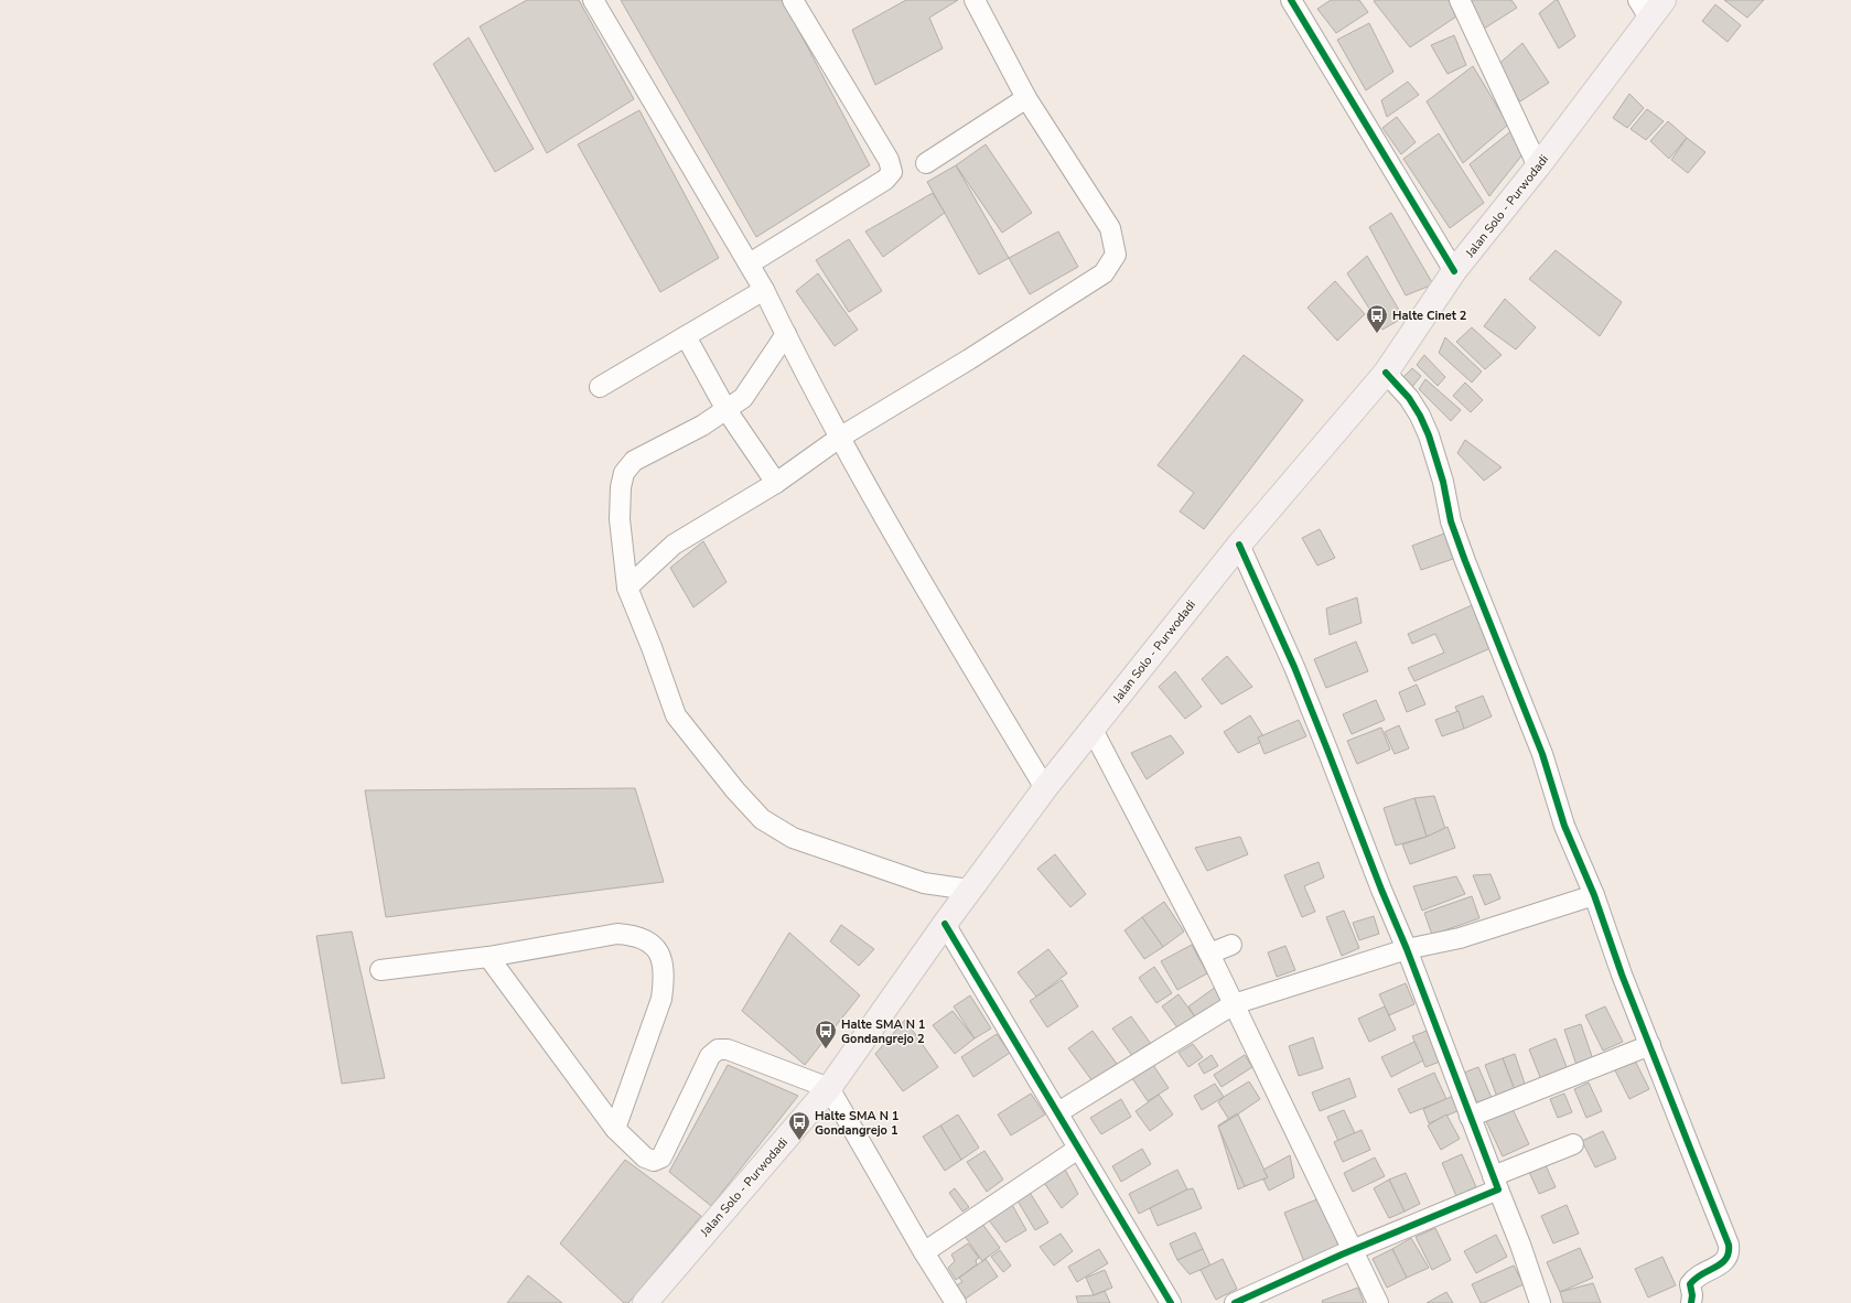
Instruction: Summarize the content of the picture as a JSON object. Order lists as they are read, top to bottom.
{
  "streets": {
    "main road": ["Jalan Solo - Purwodadi"]
  },
  "places": {
    "bus stop": ["Halte Cinet 2", "Halte SMA N 1 Gondangrejo 2", "Halte SMA N 1 Gondangrejo 1"]
  }
}
